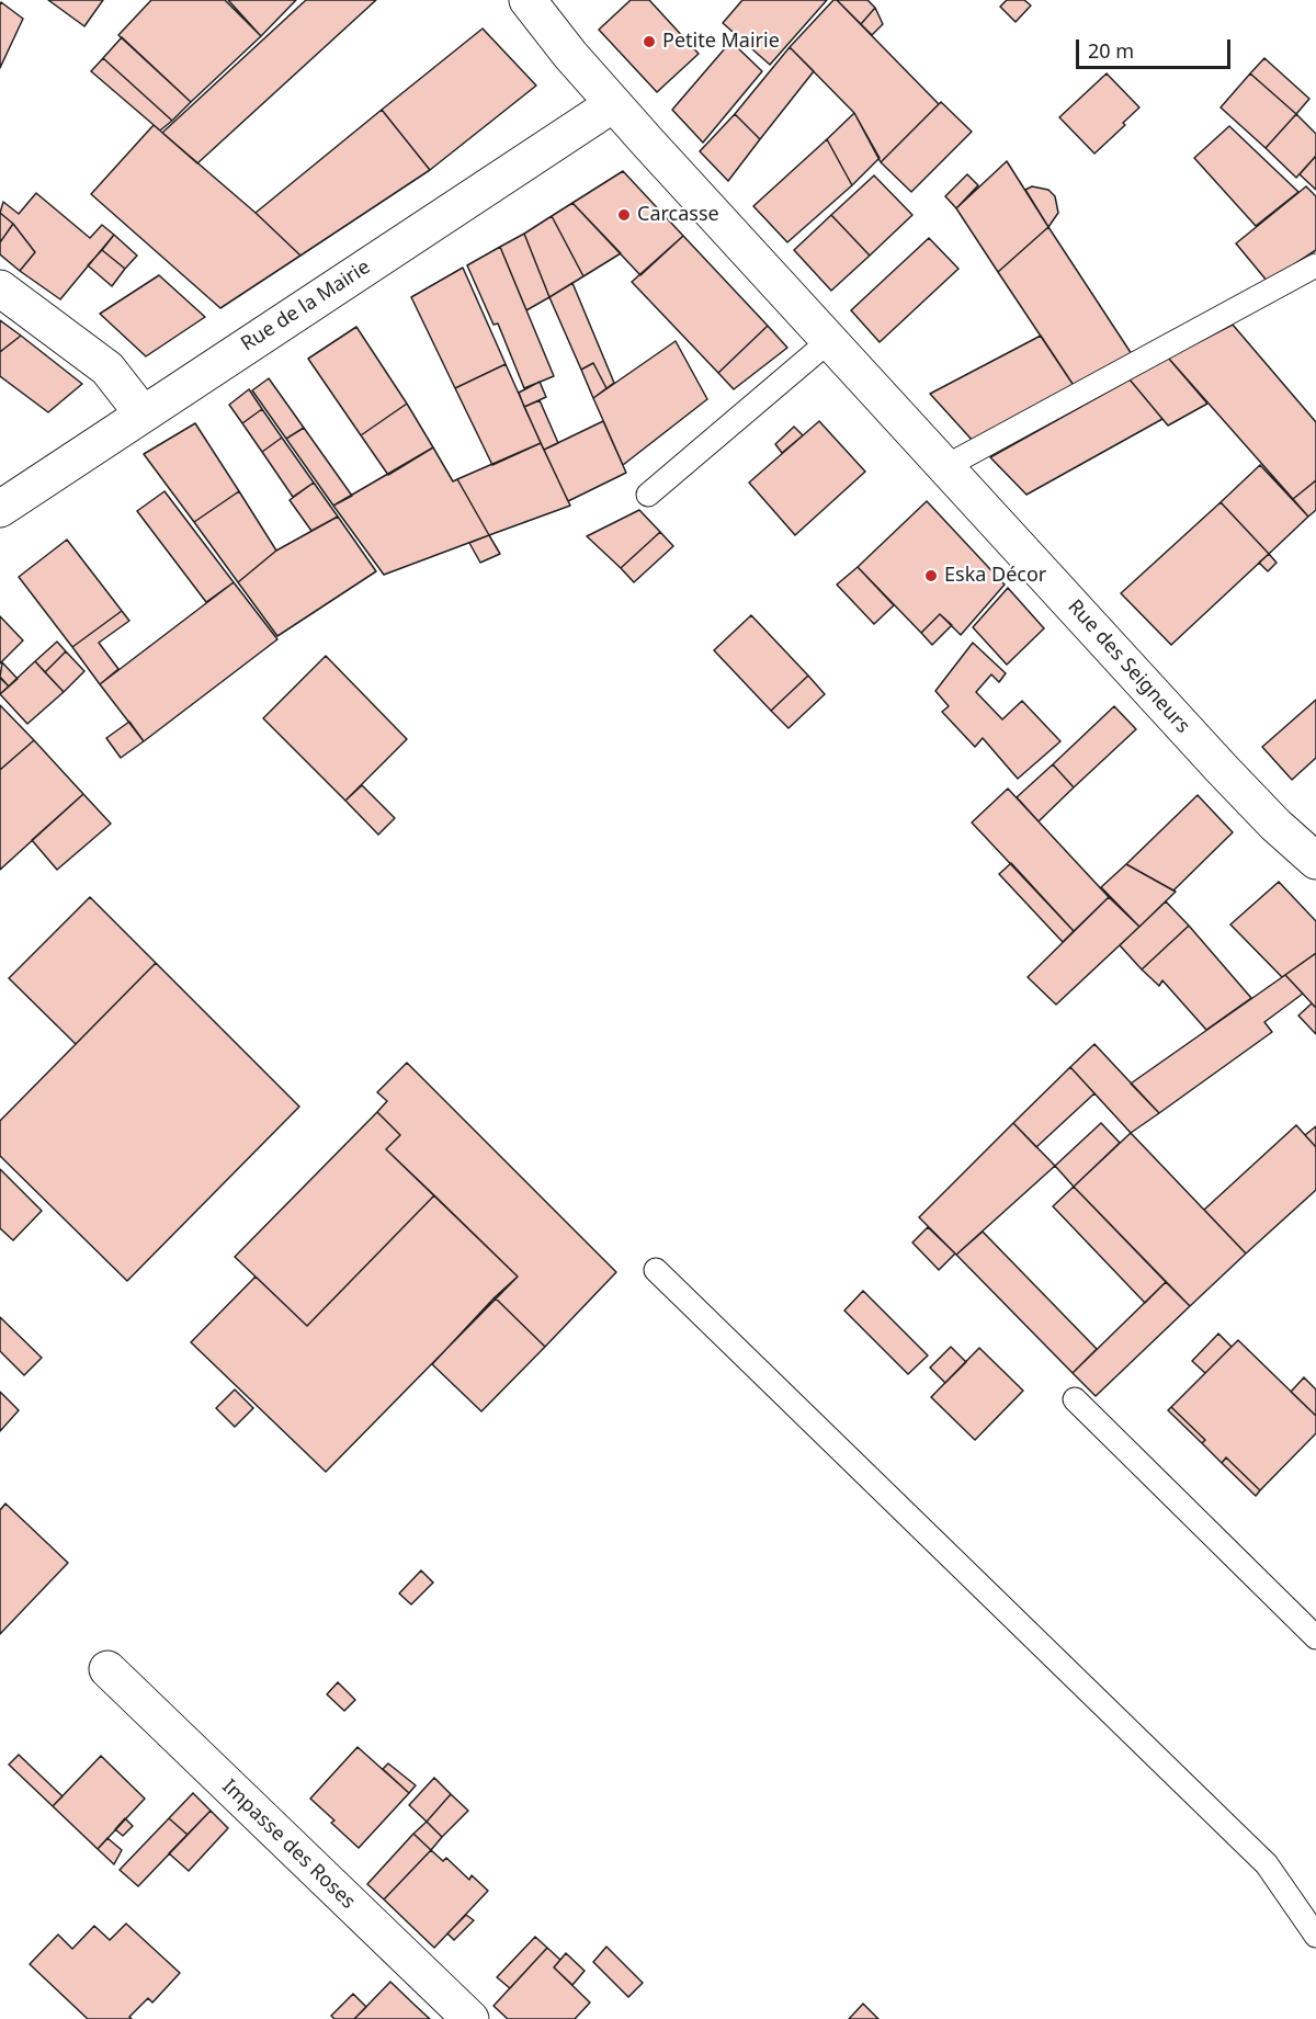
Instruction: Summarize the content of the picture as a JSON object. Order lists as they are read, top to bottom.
{
  "streets": {
    "street": ["Rue de la Mairie", "Rue des Seigneurs", "Impasse des Roses"]
  },
  "crossings": [
    ["Rue de la Mairie", "Rue des Seigneurs"]
  ],
  "places": ["Petite Mairie", "Carcasse", "Eska Décor"],
  "scale_bar": "20 m"
}
